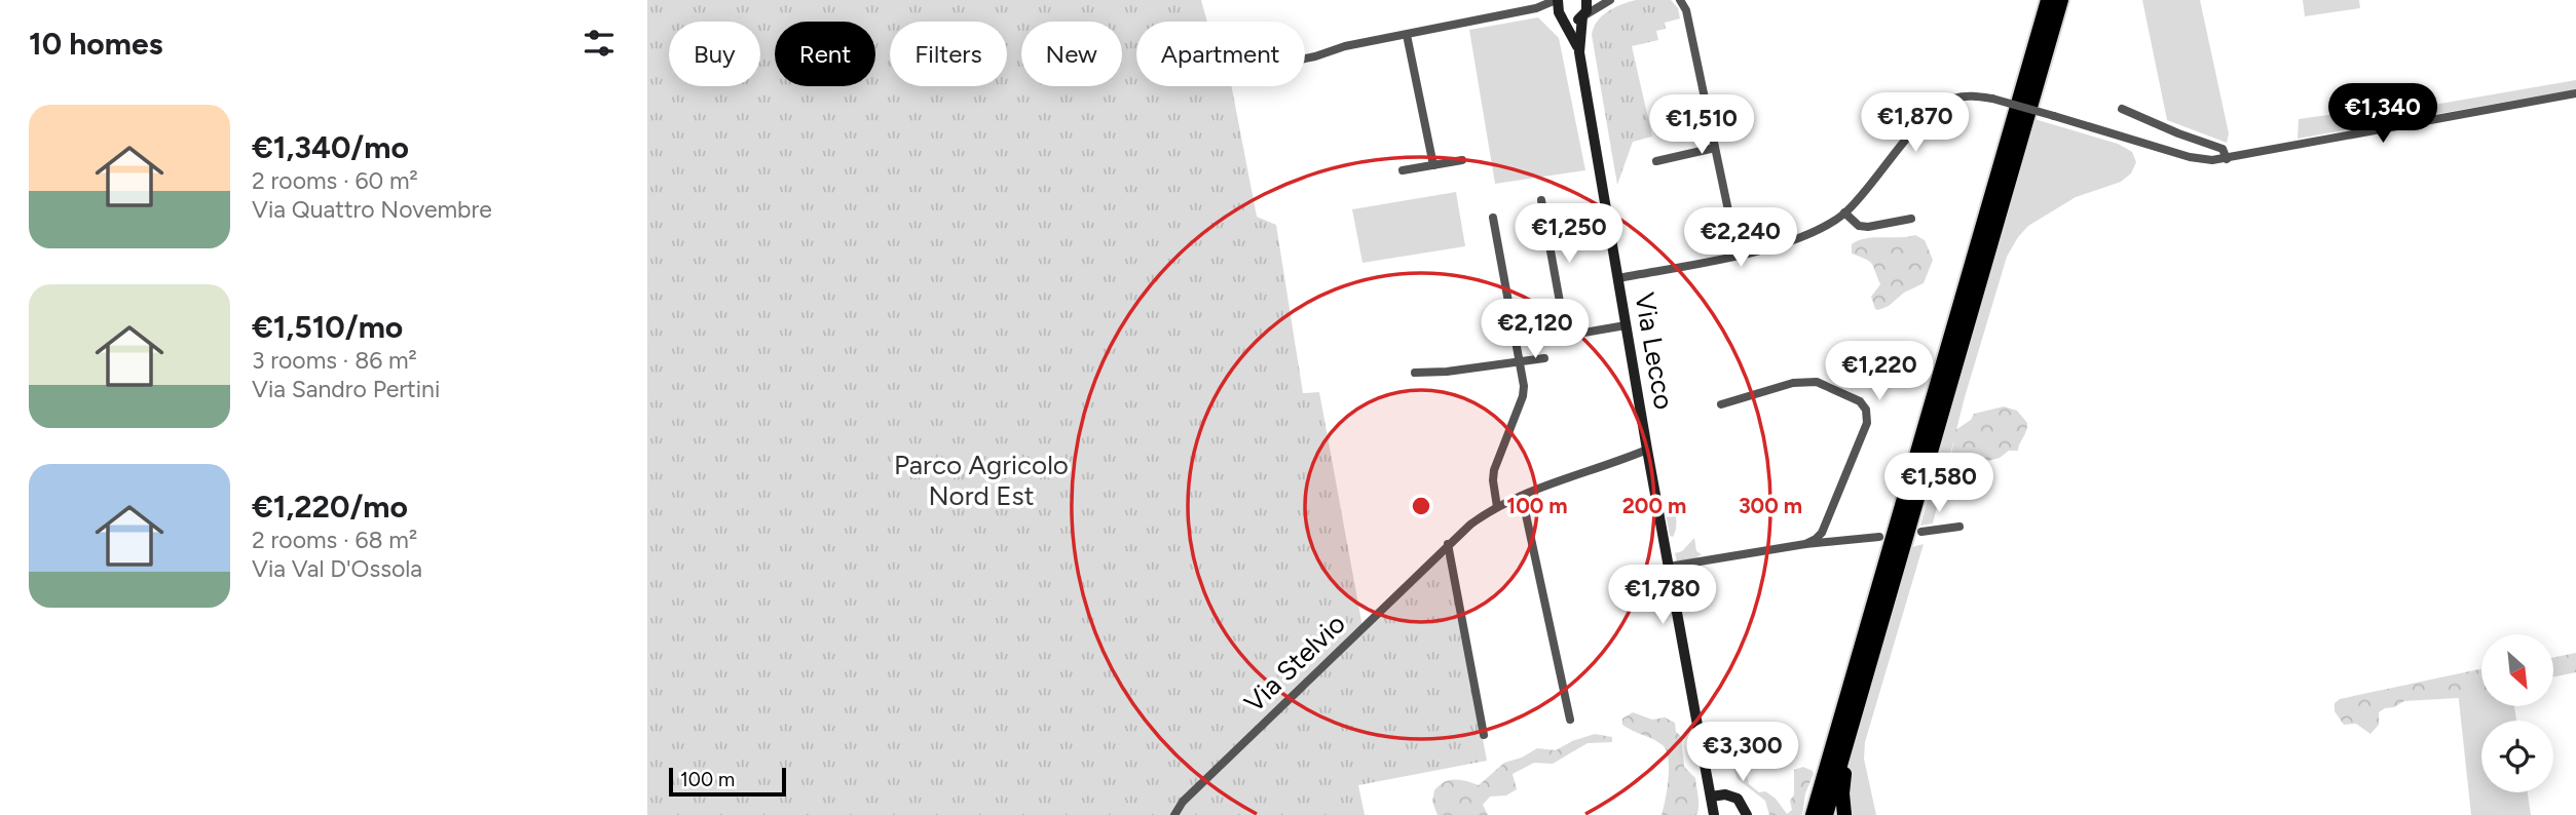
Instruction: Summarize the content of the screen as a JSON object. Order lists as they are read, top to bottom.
{
  "streets": {
    "street": ["Via Lecco", "Via Stelvio"]
  },
  "crossings": [
    ["Via Lecco", "Via Stelvio"]
  ],
  "parks": ["Parco Agricolo Nord Est"],
  "scale_bar": "100 m",
  "north": "bottom right",
  "page": {
    "heading": "10 homes",
    "chip": [
      "Buy",
      "Rent",
      "Filters",
      "New",
      "Apartment"
    ],
    "price": [
      "€1,340",
      "€1,870",
      "€1,510",
      "€1,250",
      "€2,240",
      "€2,120",
      "€1,220",
      "€1,580",
      "€1,780",
      "€3,300"
    ],
    "list": [
      {
        "name": "€1,340/mo",
        "note": "2 rooms · 60 m² · Via Quattro Novembre"
      },
      {
        "name": "€1,510/mo",
        "note": "3 rooms · 86 m² · Via Sandro Pertini"
      },
      {
        "name": "€1,220/mo",
        "note": "2 rooms · 68 m² · Via Val D'Ossola"
      }
    ],
    "scale": "100 m"
  },
  "rings": ["100 m", "200 m", "300 m"]
}
